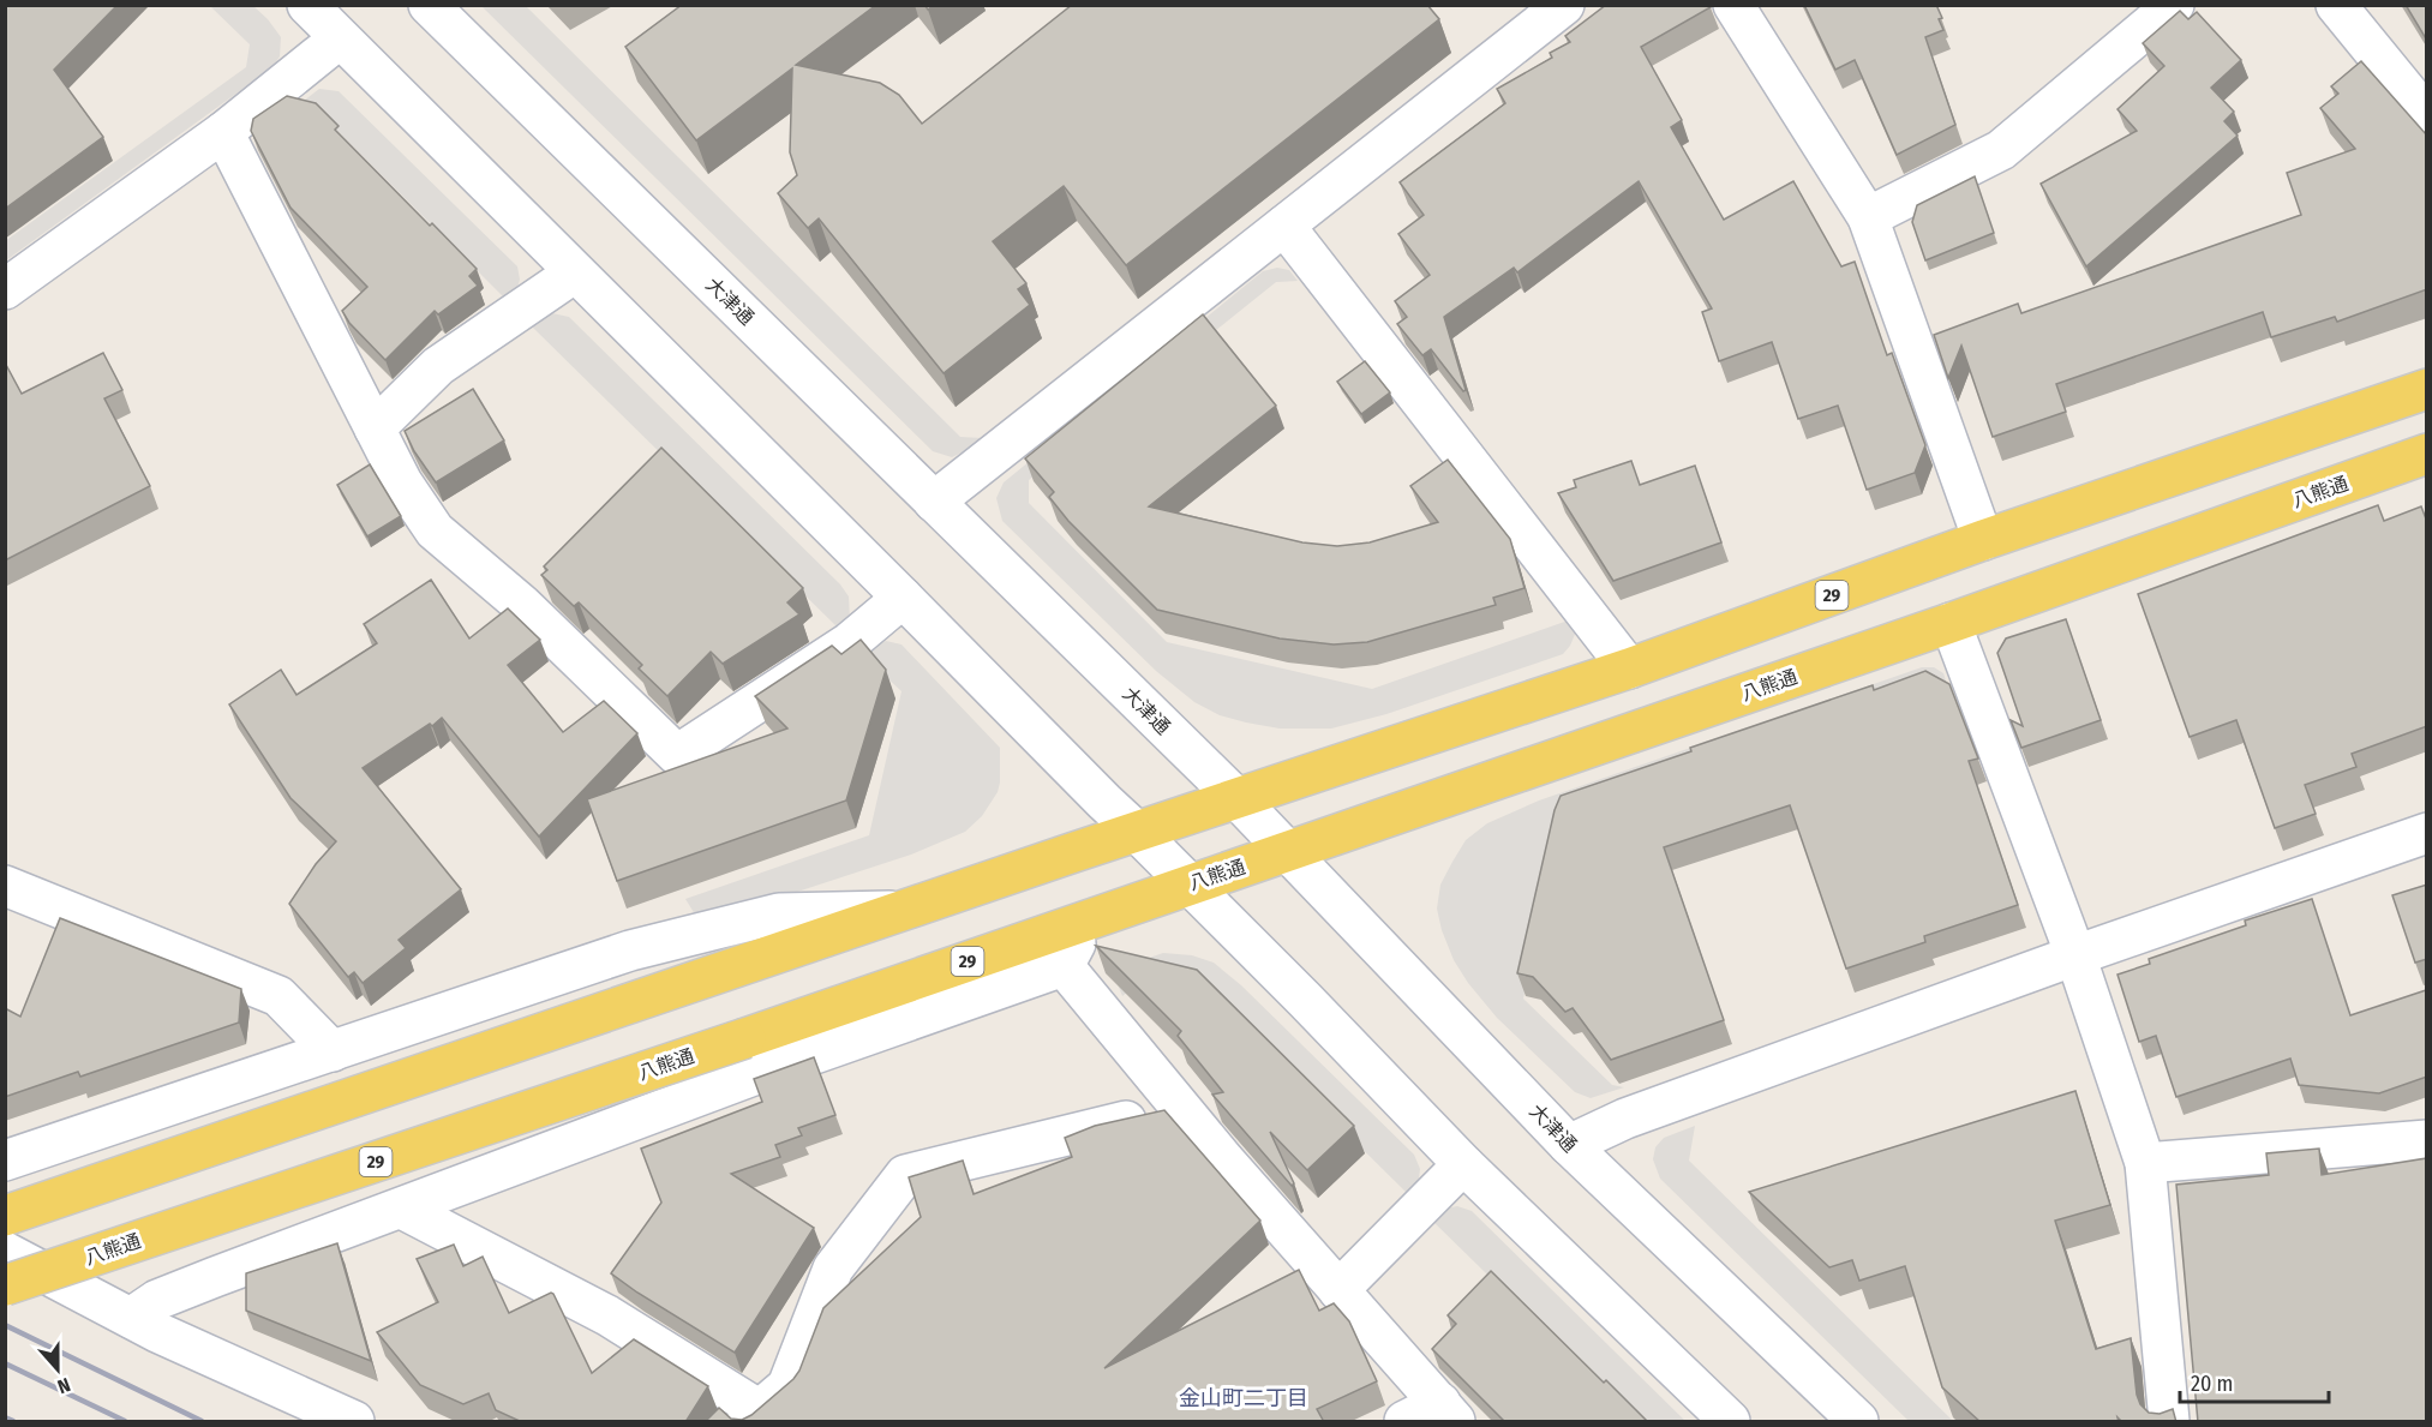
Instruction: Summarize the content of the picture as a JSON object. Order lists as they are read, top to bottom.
{
  "streets": {
    "main road": ["八熊通", "29"],
    "street": ["大津通"]
  },
  "crossings": [
    ["大津通", "八熊通"],
    ["大津通", "29"]
  ],
  "districts": ["金山町二丁目"],
  "scale_bar": "20 m",
  "north": "bottom"
}
